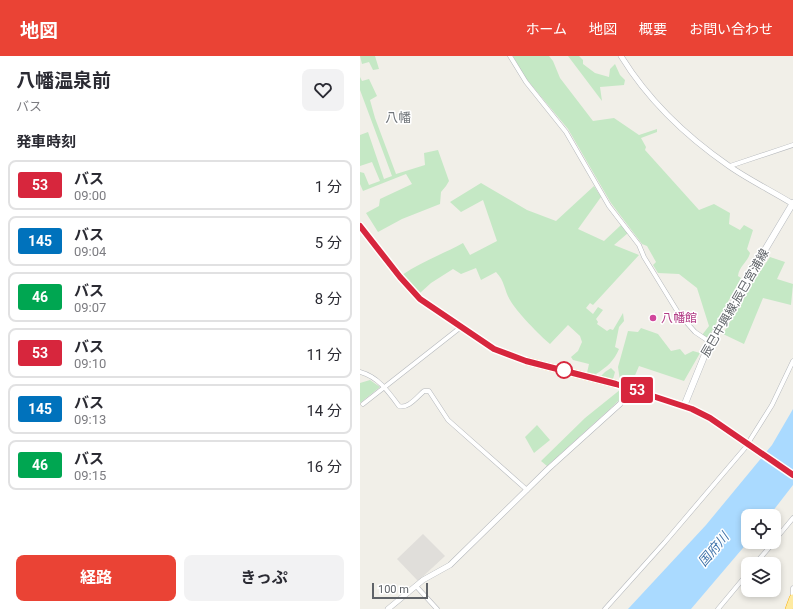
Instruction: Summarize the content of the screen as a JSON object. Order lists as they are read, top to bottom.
{
  "streets": {
    "main road": ["辰巳中興線;辰巳宮浦線"]
  },
  "districts": ["八幡"],
  "water": ["国府川"],
  "places": ["八幡館"],
  "lines": ["bus line 53"],
  "scale_bar": "100 m",
  "page": {
    "header": "地図",
    "nav": [
      "ホーム",
      "地図",
      "概要",
      "お問い合わせ"
    ],
    "heading": [
      ["八幡温泉前", "バス"],
      "発車時刻"
    ],
    "on_map": "53",
    "list": [
      {
        "mark": "53",
        "name": "バス",
        "note": "09:00",
        "value": "1 分"
      },
      {
        "mark": "145",
        "name": "バス",
        "note": "09:04",
        "value": "5 分"
      },
      {
        "mark": "46",
        "name": "バス",
        "note": "09:07",
        "value": "8 分"
      },
      {
        "mark": "53",
        "name": "バス",
        "note": "09:10",
        "value": "11 分"
      },
      {
        "mark": "145",
        "name": "バス",
        "note": "09:13",
        "value": "14 分"
      },
      {
        "mark": "46",
        "name": "バス",
        "note": "09:15",
        "value": "16 分"
      }
    ],
    "buttons": ["経路", "きっぷ"],
    "scale": "100 m"
  }
}
